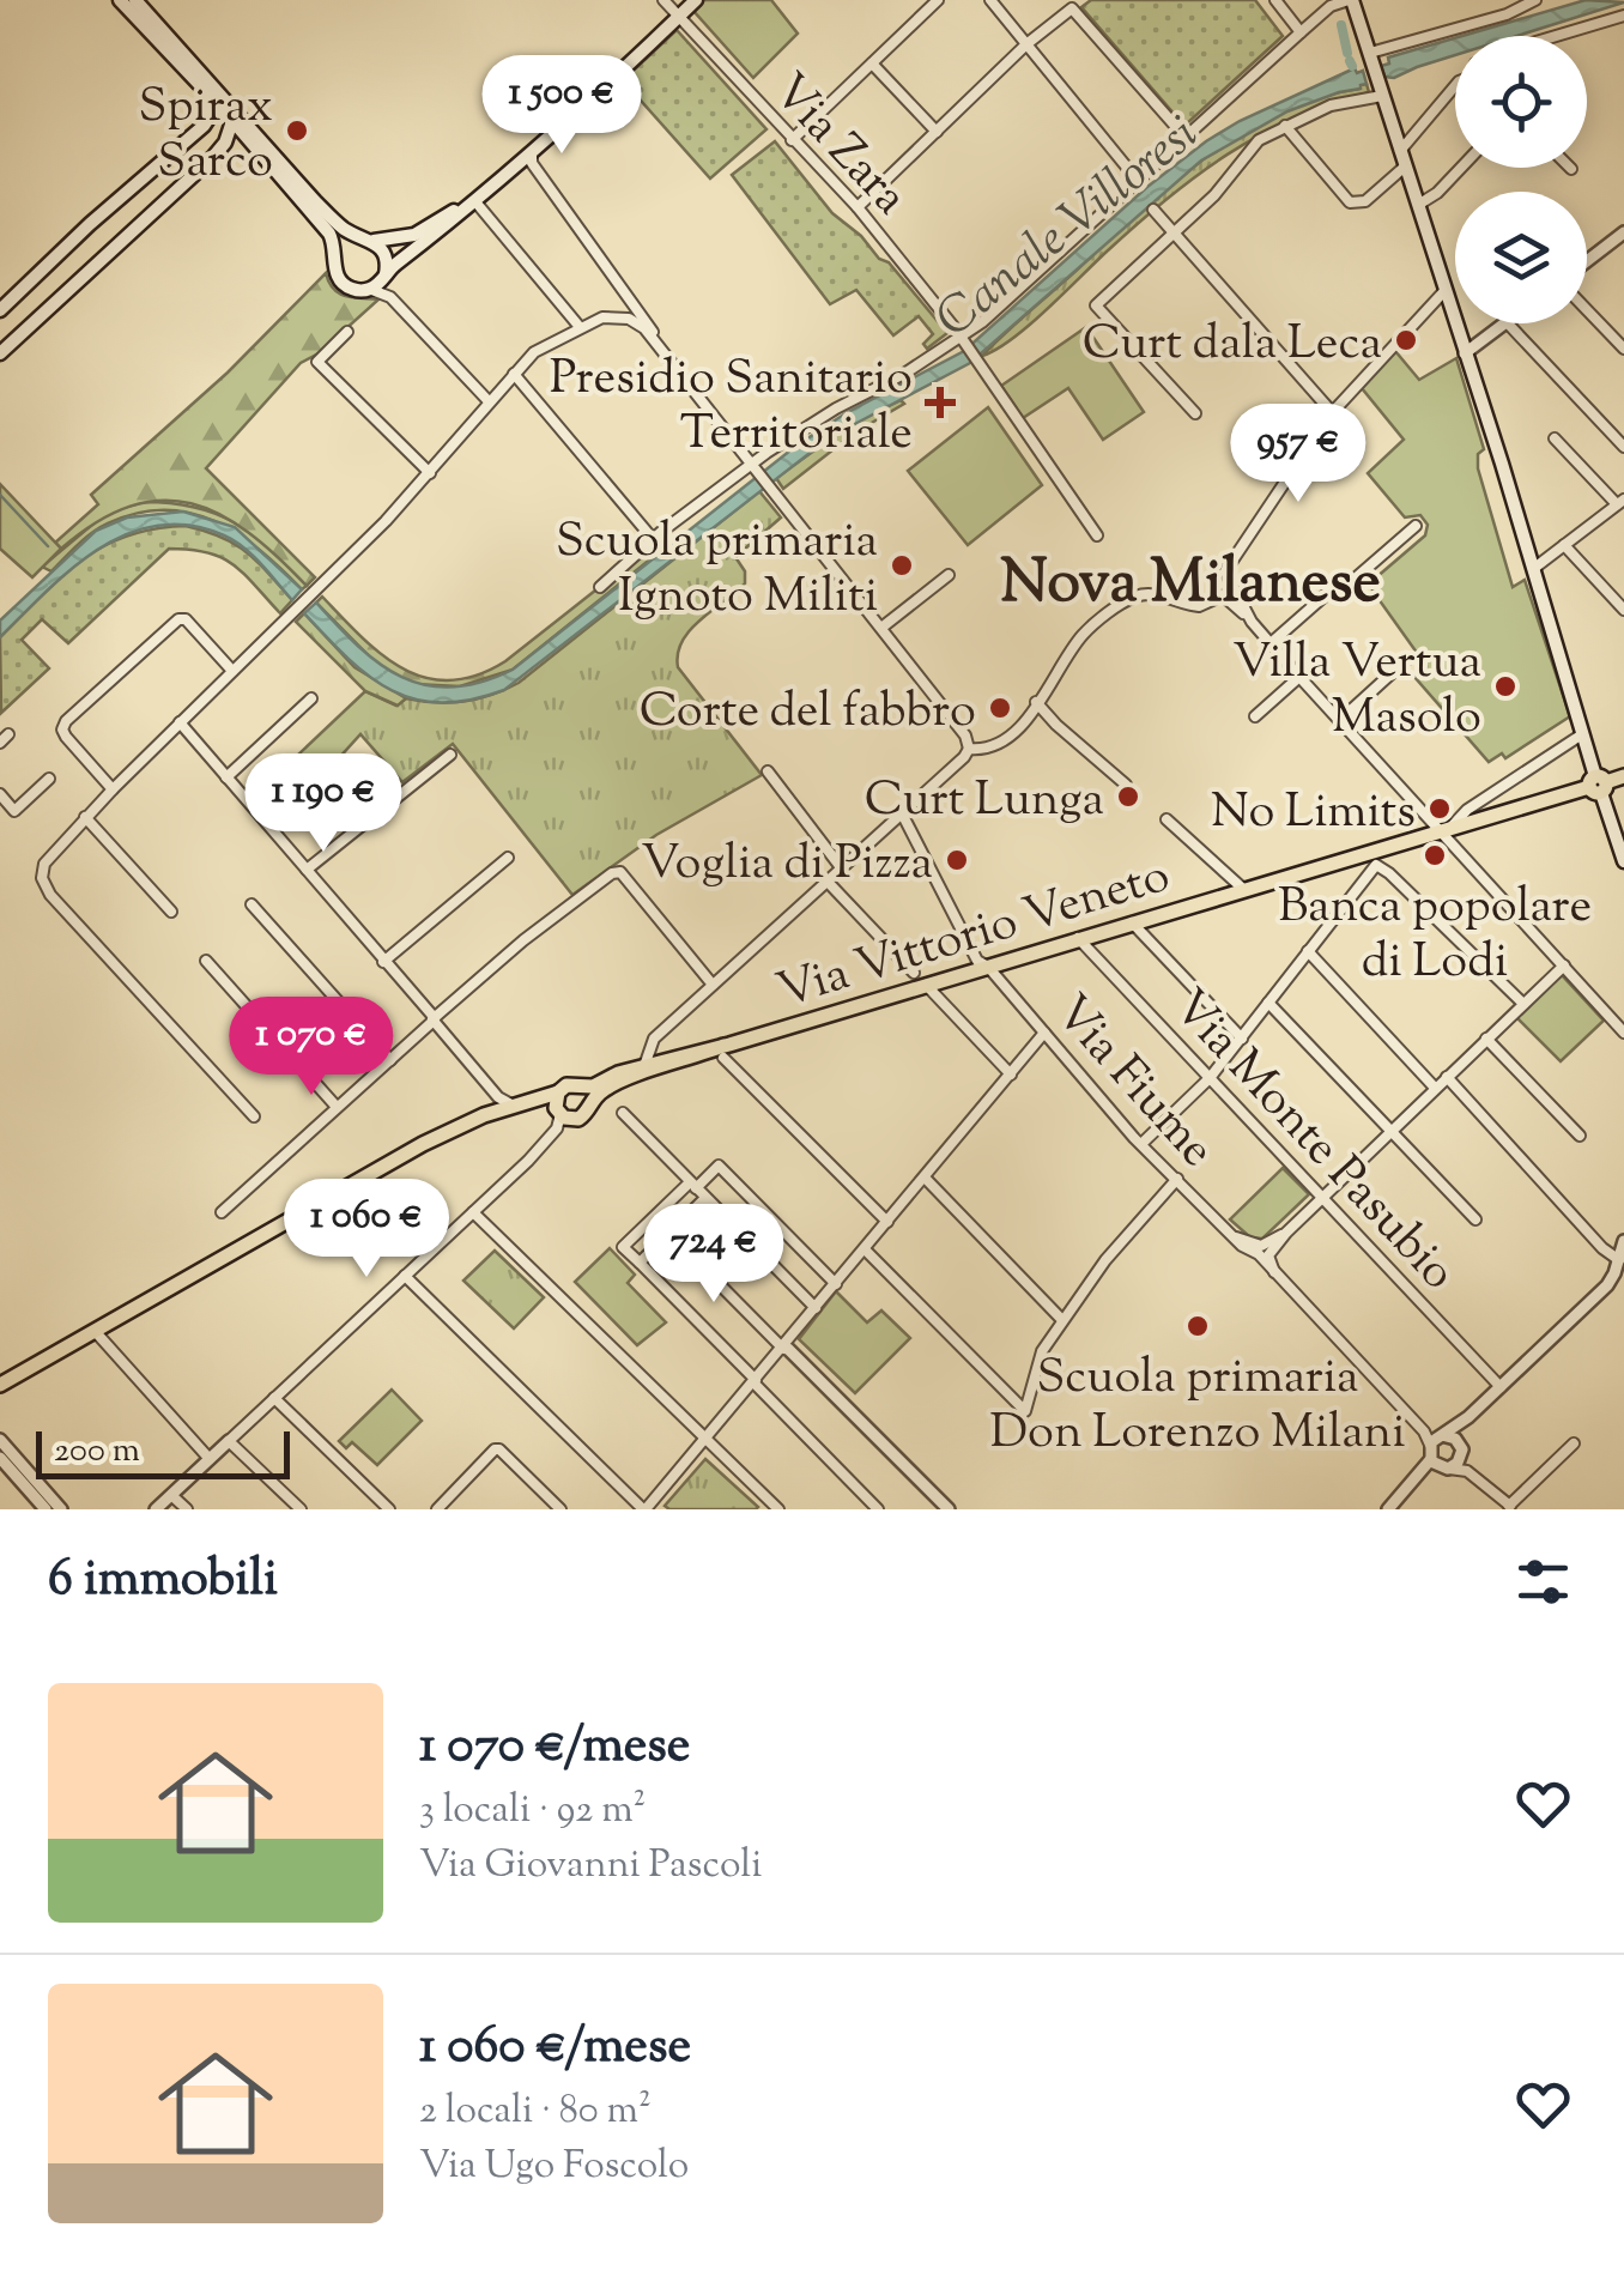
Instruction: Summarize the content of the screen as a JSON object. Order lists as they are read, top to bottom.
{
  "streets": {
    "main road": ["Via Vittorio Veneto"],
    "street": ["Via Zara", "Via Fiume", "Via Monte Pasubio"]
  },
  "crossings": [
    ["Via Vittorio Veneto", "Via Fiume"],
    ["Via Vittorio Veneto", "Via Monte Pasubio"]
  ],
  "districts": ["Nova Milanese"],
  "water": ["Canale Villoresi"],
  "places": {
    "other": [
      "Spirax Sarco",
      "Curt dala Leca",
      "Scuola primaria Ignoto Militi",
      "Villa Vertua Masolo",
      "Corte del fabbro",
      "Curt Lunga",
      "No Limits",
      "Banca popolare di Lodi",
      "Voglia di Pizza",
      "Scuola primaria Don Lorenzo Milani"
    ],
    "health": ["Presidio Sanitario Territoriale"]
  },
  "scale_bar": "200 m",
  "page": {
    "price": [
      "1 500 €",
      "957 €",
      "1 190 €",
      "1 070 €",
      "1 060 €",
      "724 €"
    ],
    "scale": "200 m",
    "heading": "6 immobili",
    "list": [
      {
        "name": "1 070 €/mese",
        "note": "3 locali · 92 m² · Via Giovanni Pascoli"
      },
      {
        "name": "1 060 €/mese",
        "note": "2 locali · 80 m² · Via Ugo Foscolo"
      }
    ]
  }
}
